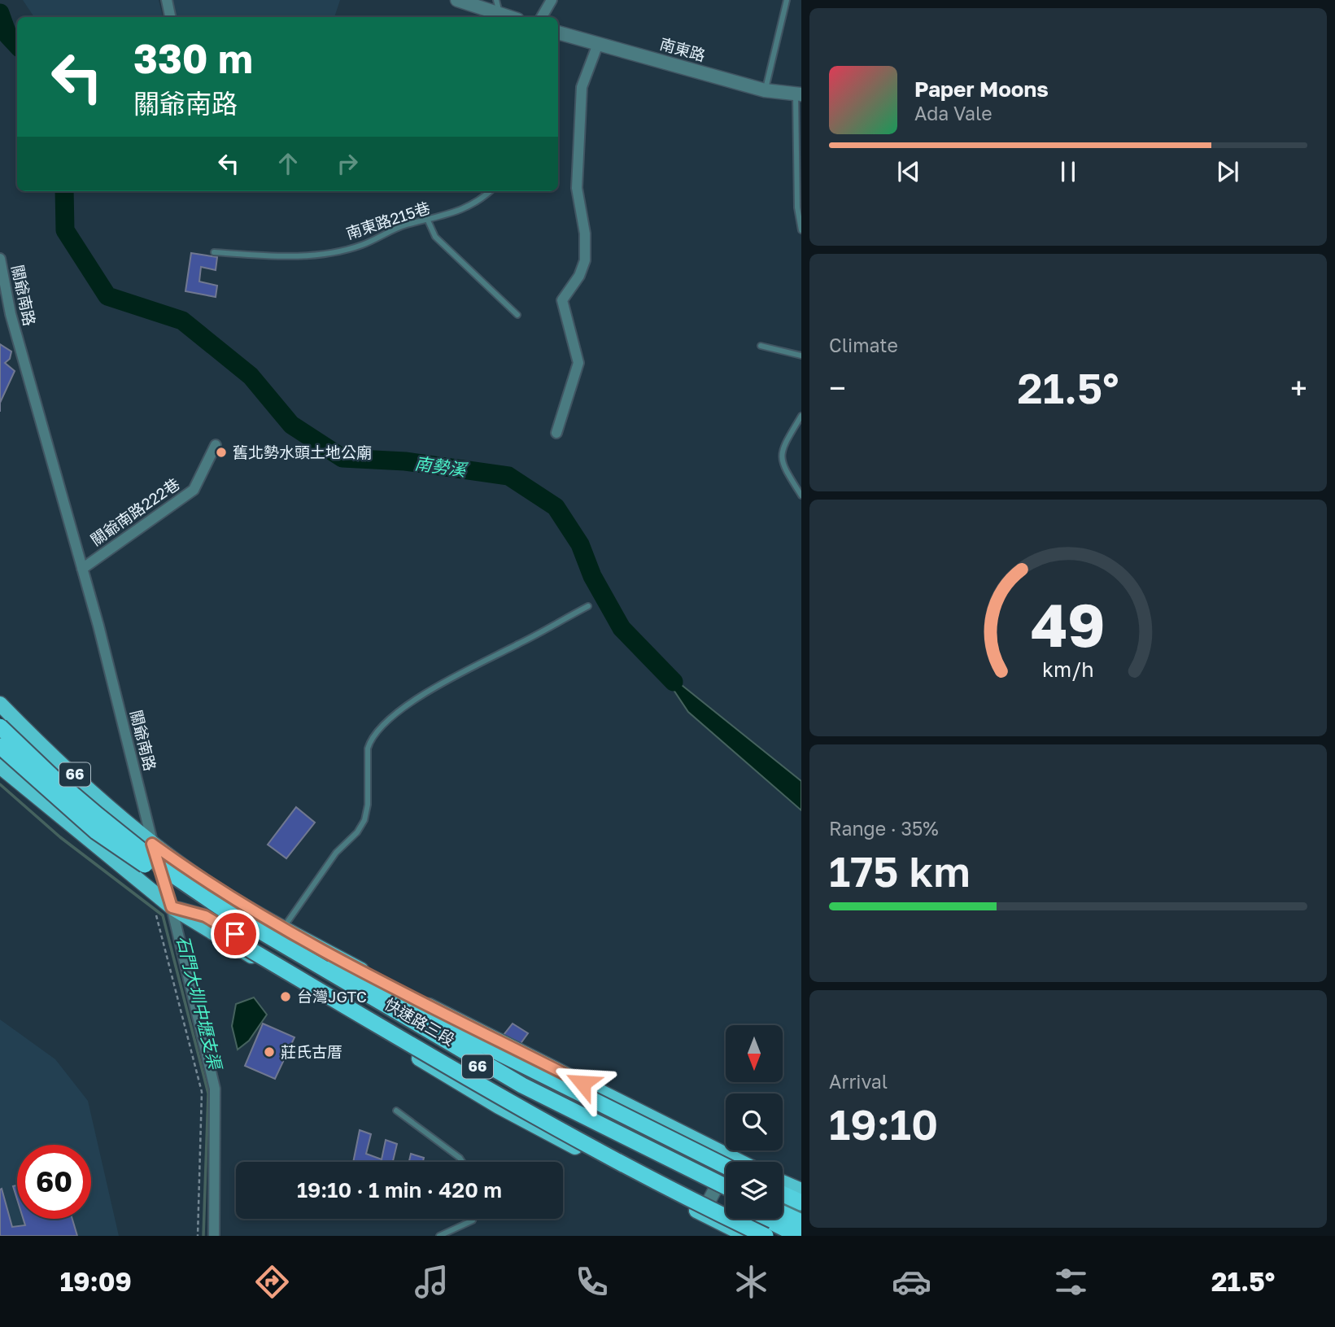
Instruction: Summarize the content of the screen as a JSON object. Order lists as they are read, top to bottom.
{
  "streets": {
    "highway": ["66"],
    "main road": ["快速路三段"],
    "street": ["南東路", "關爺南路", "關爺南路222巷"],
    "lane": ["南東路215巷"]
  },
  "crossings": [
    ["關爺南路", "關爺南路222巷"],
    ["關爺南路", "66"],
    ["關爺南路", "快速路三段"],
    ["66", "快速路三段"]
  ],
  "water": ["南勢溪", "石門大圳中壢支渠"],
  "places": ["舊北勢水頭土地公廟", "台灣JGTC", "莊氏古厝"],
  "north": "bottom",
  "page": {
    "turn": ["330 m", "關爺南路"],
    "song": ["Paper Moons", "Ada Vale"],
    "tile": [
      "Climate",
      ["Range · 35%", "175 km"],
      ["Arrival", "19:10"]
    ],
    "heat": ["−", "21.5°", "+"],
    "limit": "60",
    "trip": "19:10 · 1 min · 420 m",
    "tabs": ["19:09", "21.5°"],
    "gauge": ["49", "km/h"]
  }
}
